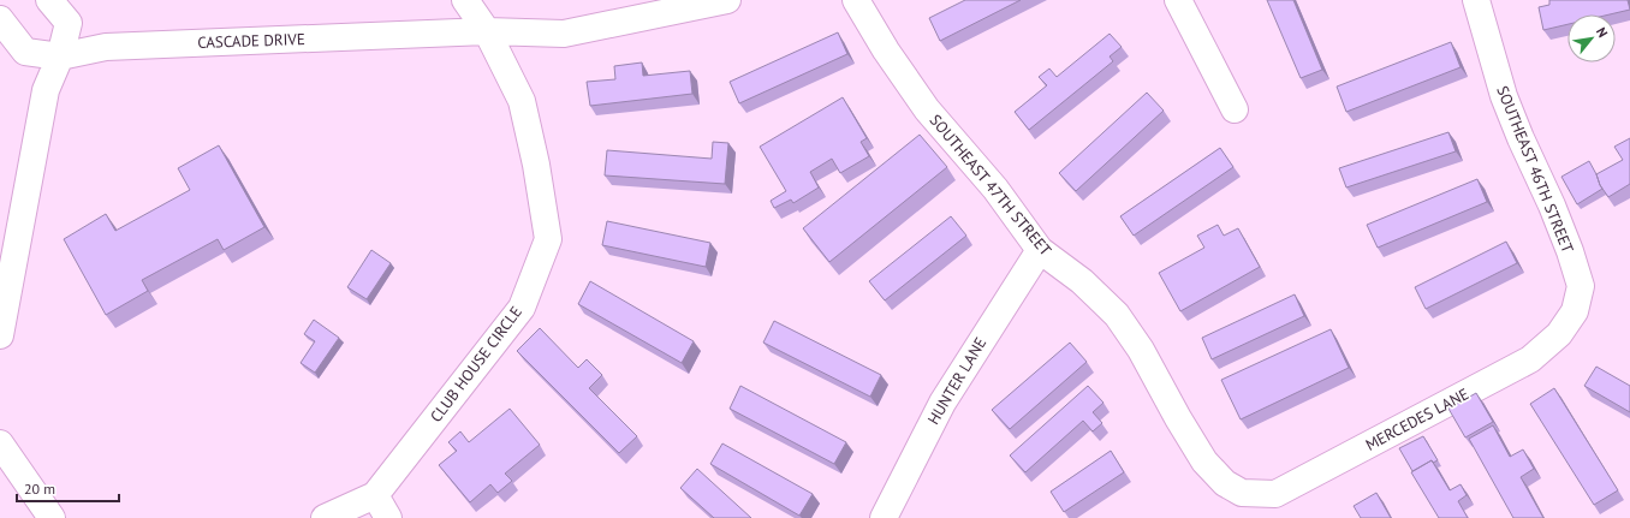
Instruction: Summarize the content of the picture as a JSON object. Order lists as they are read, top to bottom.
{
  "streets": {
    "street": [
      "CASCADE DRIVE",
      "SOUTHEAST 46TH STREET",
      "SOUTHEAST 47TH STREET",
      "CLUB HOUSE CIRCLE",
      "HUNTER LANE",
      "MERCEDES LANE"
    ]
  },
  "crossings": [
    ["CASCADE DRIVE", "CLUB HOUSE CIRCLE"],
    ["SOUTHEAST 46TH STREET", "MERCEDES LANE"],
    ["SOUTHEAST 47TH STREET", "HUNTER LANE"],
    ["SOUTHEAST 47TH STREET", "MERCEDES LANE"]
  ],
  "scale_bar": "20 m",
  "north": "top right"
}
